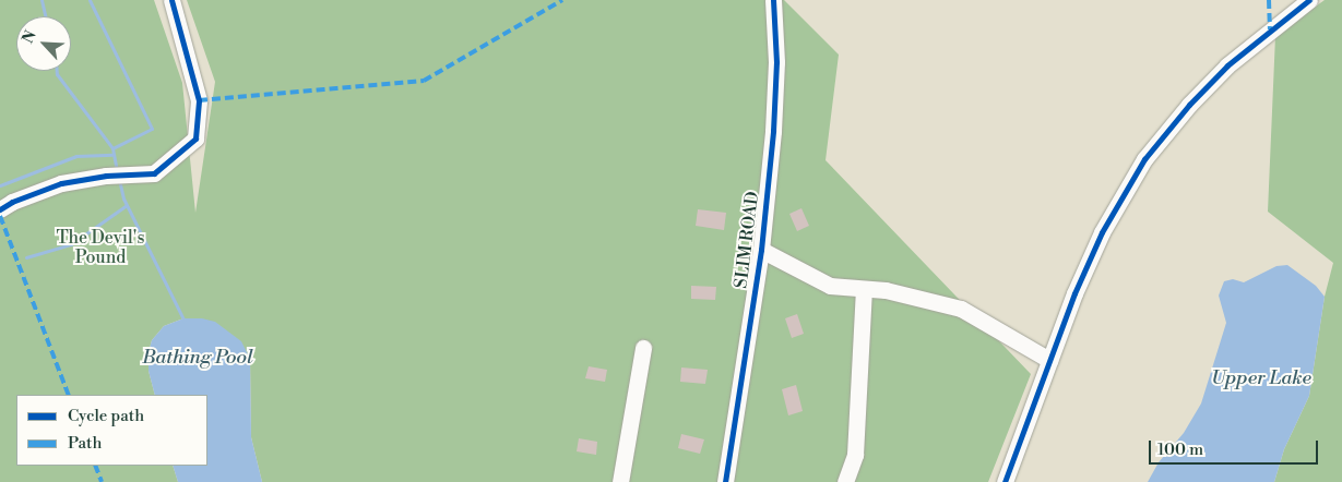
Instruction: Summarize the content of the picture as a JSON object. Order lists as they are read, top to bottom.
{
  "streets": {
    "street": ["SLIM ROAD"]
  },
  "water": ["Bathing Pool", "Upper Lake"],
  "parks": ["The Devil's Pound"],
  "legend": ["Cycle path", "Path"],
  "scale_bar": "100 m",
  "north": "top left"
}
